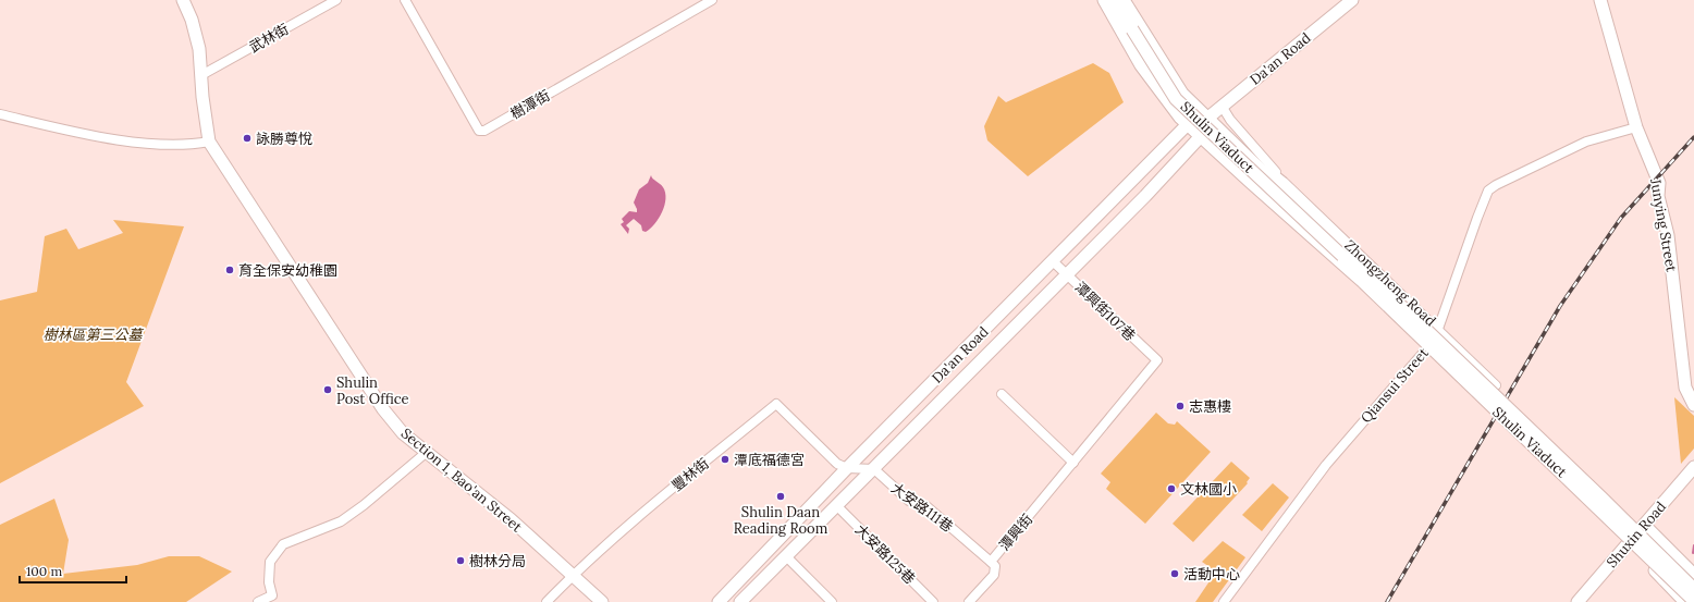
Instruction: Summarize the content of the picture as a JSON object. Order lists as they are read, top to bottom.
{
  "streets": {
    "street": [
      "武林街",
      "Da'an Road",
      "樹潭街",
      "Shulin Viaduct",
      "Junying Street",
      "Zhongzheng Road",
      "潭興街107巷",
      "Qiansui Street",
      "豐林街",
      "Section 1, Bao'an Street",
      "大安路111巷",
      "潭興街",
      "Shuxin Road",
      "大安路125巷"
    ]
  },
  "crossings": [
    ["Da'an Road", "Shulin Viaduct"],
    ["Da'an Road", "潭興街107巷"],
    ["Da'an Road", "豐林街"],
    ["Da'an Road", "大安路111巷"],
    ["Da'an Road", "大安路125巷"],
    ["Junying Street", "Qiansui Street"],
    ["Zhongzheng Road", "Qiansui Street"],
    ["潭興街107巷", "潭興街"],
    ["豐林街", "Section 1, Bao'an Street"],
    ["大安路111巷", "潭興街"]
  ],
  "parks": ["樹林區第三公墓"],
  "places": [
    "詠勝尊悅",
    "育全保安幼稚園",
    "Shulin Post Office",
    "志惠樓",
    "潭底福德宮",
    "文林國小",
    "Shulin Daan Reading Room",
    "樹林分局",
    "活動中心"
  ],
  "scale_bar": "100 m"
}
